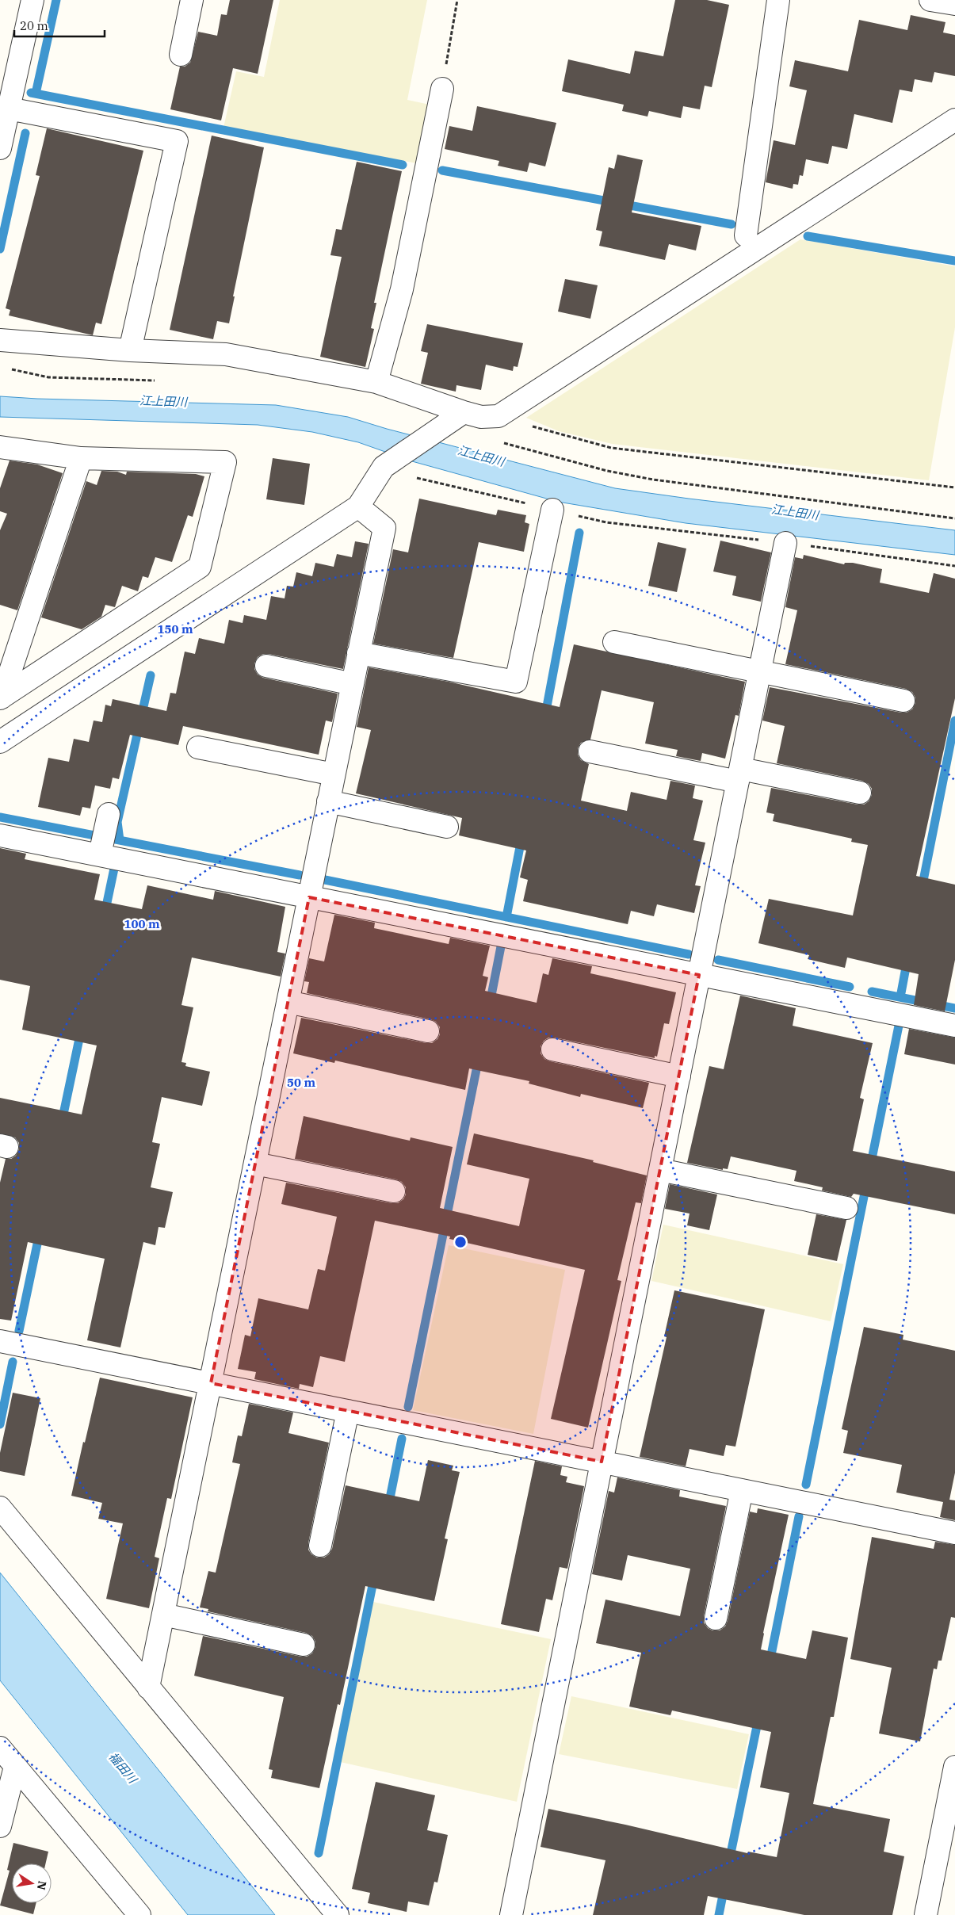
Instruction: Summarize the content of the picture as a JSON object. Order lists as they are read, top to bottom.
{
  "water": ["江上田川", "福田川"],
  "scale_bar": "20 m",
  "north": "right",
  "rings": ["150 m", "100 m", "50 m"]
}
